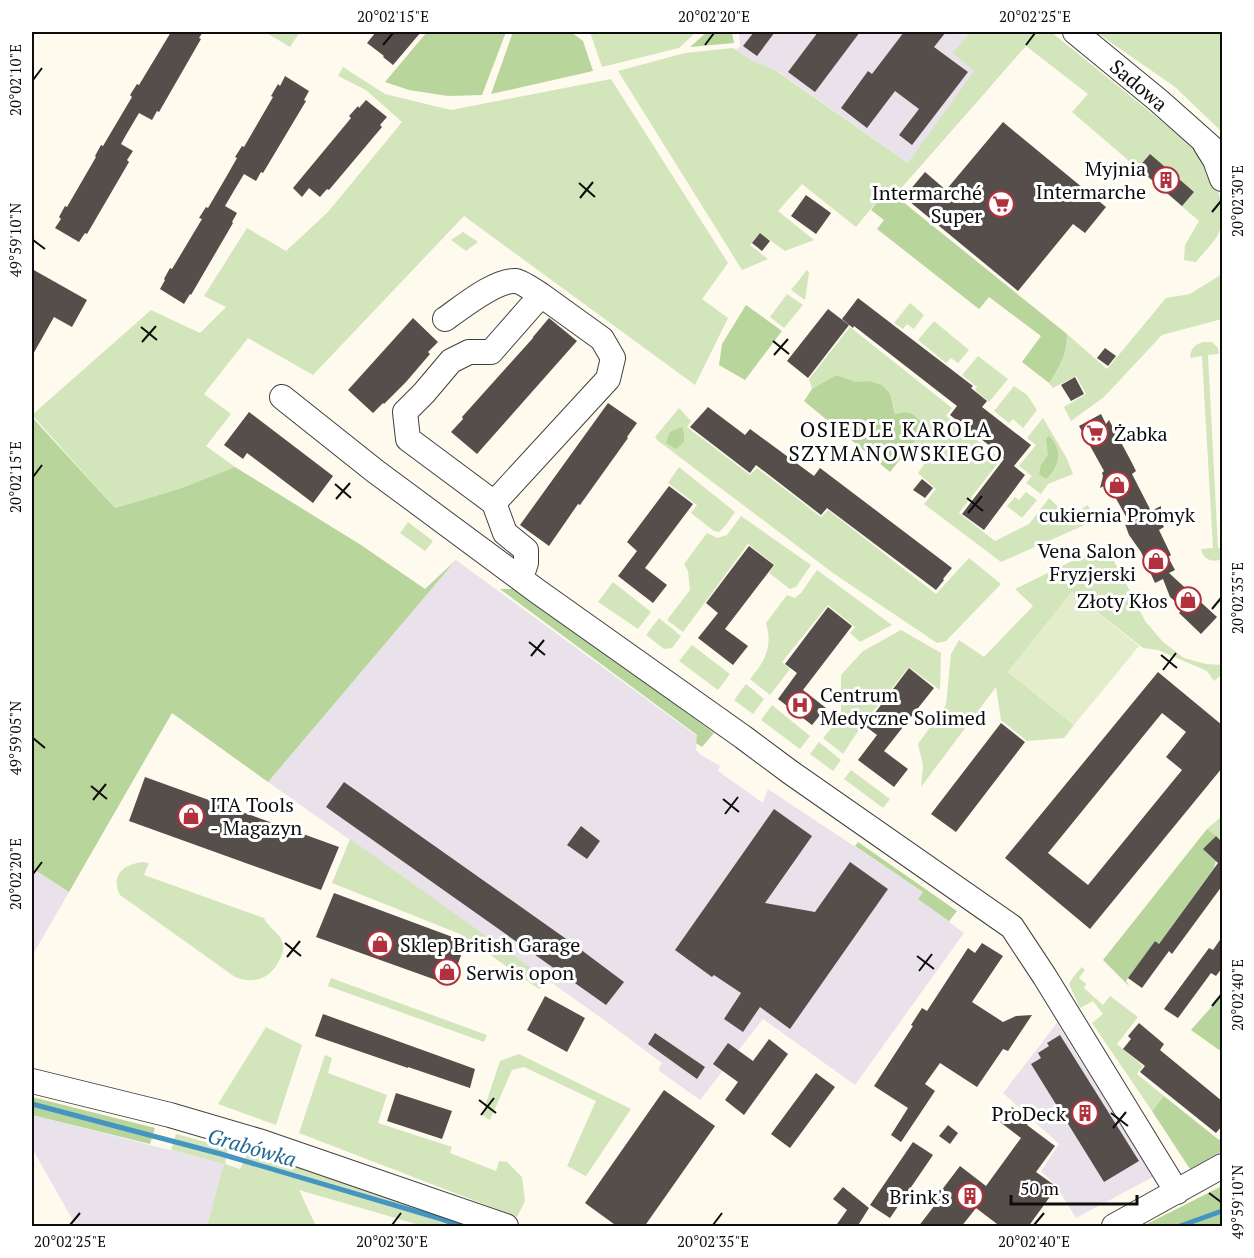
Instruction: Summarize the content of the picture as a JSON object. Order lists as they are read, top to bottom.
{
  "streets": {
    "street": ["Sadowa"]
  },
  "districts": ["OSIEDLE KAROLA SZYMANOWSKIEGO"],
  "water": ["Grabówka"],
  "places": {
    "building": ["Myjnia Intermarche", "ProDeck", "Brink's"],
    "supermarket": ["Intermarché Super", "Żabka"],
    "shop": [
      "cukiernia Promyk",
      "Vena Salon Fryzjerski",
      "Złoty Kłos",
      "ITA Tools - Magazyn",
      "Sklep British Garage",
      "Serwis opon"
    ],
    "hospital": ["Centrum Medyczne Solimed"]
  },
  "scale_bar": "50 m",
  "coordinates": [
    "20°02'15\"E",
    "20°02'20\"E",
    "20°02'25\"E",
    "20°02'10\"E",
    "20°02'30\"E",
    "49°59'10\"N",
    "20°02'35\"E",
    "49°59'05\"N",
    "20°02'40\"E"
  ]
}
